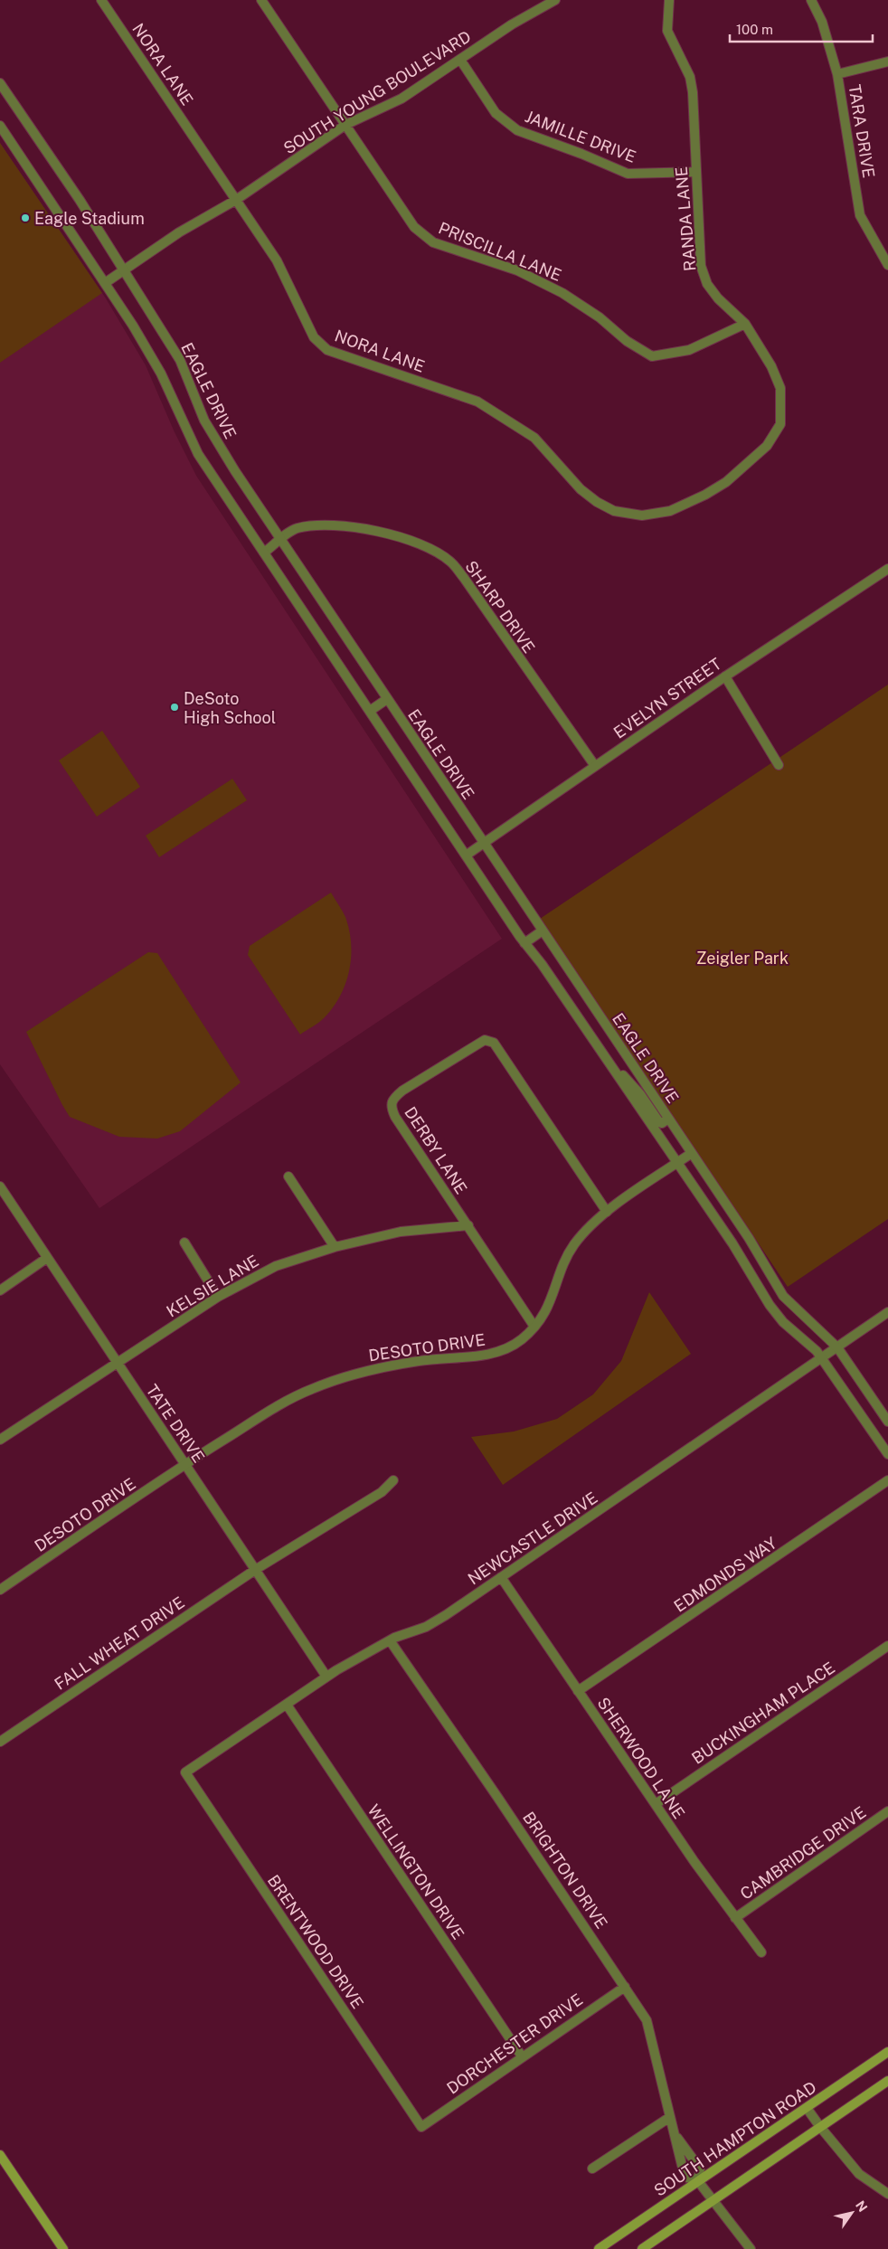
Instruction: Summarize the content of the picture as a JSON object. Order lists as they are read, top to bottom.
{
  "streets": {
    "main road": ["SOUTH HAMPTON ROAD"],
    "street": [
      "NORA LANE",
      "SOUTH YOUNG BOULEVARD",
      "TARA DRIVE",
      "JAMILLE DRIVE",
      "RANDA LANE",
      "PRISCILLA LANE",
      "EAGLE DRIVE",
      "SHARP DRIVE",
      "EVELYN STREET",
      "DERBY LANE",
      "KELSIE LANE",
      "DESOTO DRIVE",
      "TATE DRIVE",
      "NEWCASTLE DRIVE",
      "EDMONDS WAY",
      "FALL WHEAT DRIVE",
      "BUCKINGHAM PLACE",
      "SHERWOOD LANE",
      "CAMBRIDGE DRIVE",
      "BRIGHTON DRIVE",
      "WELLINGTON DRIVE",
      "BRENTWOOD DRIVE",
      "DORCHESTER DRIVE"
    ]
  },
  "crossings": [
    ["NORA LANE", "SOUTH YOUNG BOULEVARD"],
    ["NORA LANE", "RANDA LANE"],
    ["SOUTH YOUNG BOULEVARD", "JAMILLE DRIVE"],
    ["SOUTH YOUNG BOULEVARD", "PRISCILLA LANE"],
    ["SOUTH YOUNG BOULEVARD", "EAGLE DRIVE"],
    ["JAMILLE DRIVE", "RANDA LANE"],
    ["RANDA LANE", "PRISCILLA LANE"],
    ["EAGLE DRIVE", "SHARP DRIVE"],
    ["EAGLE DRIVE", "EVELYN STREET"],
    ["EAGLE DRIVE", "DESOTO DRIVE"],
    ["EAGLE DRIVE", "NEWCASTLE DRIVE"],
    ["SHARP DRIVE", "EVELYN STREET"],
    ["DERBY LANE", "KELSIE LANE"],
    ["DERBY LANE", "DESOTO DRIVE"],
    ["KELSIE LANE", "TATE DRIVE"],
    ["DESOTO DRIVE", "TATE DRIVE"],
    ["TATE DRIVE", "NEWCASTLE DRIVE"],
    ["TATE DRIVE", "FALL WHEAT DRIVE"],
    ["NEWCASTLE DRIVE", "SHERWOOD LANE"],
    ["NEWCASTLE DRIVE", "BRIGHTON DRIVE"],
    ["NEWCASTLE DRIVE", "WELLINGTON DRIVE"],
    ["NEWCASTLE DRIVE", "BRENTWOOD DRIVE"],
    ["EDMONDS WAY", "SHERWOOD LANE"],
    ["BUCKINGHAM PLACE", "SHERWOOD LANE"],
    ["SHERWOOD LANE", "CAMBRIDGE DRIVE"],
    ["BRIGHTON DRIVE", "DORCHESTER DRIVE"],
    ["BRIGHTON DRIVE", "SOUTH HAMPTON ROAD"],
    ["WELLINGTON DRIVE", "DORCHESTER DRIVE"],
    ["BRENTWOOD DRIVE", "DORCHESTER DRIVE"]
  ],
  "parks": ["Zeigler Park"],
  "places": ["Eagle Stadium", "DeSoto High School"],
  "scale_bar": "100 m",
  "north": "top right"
}
